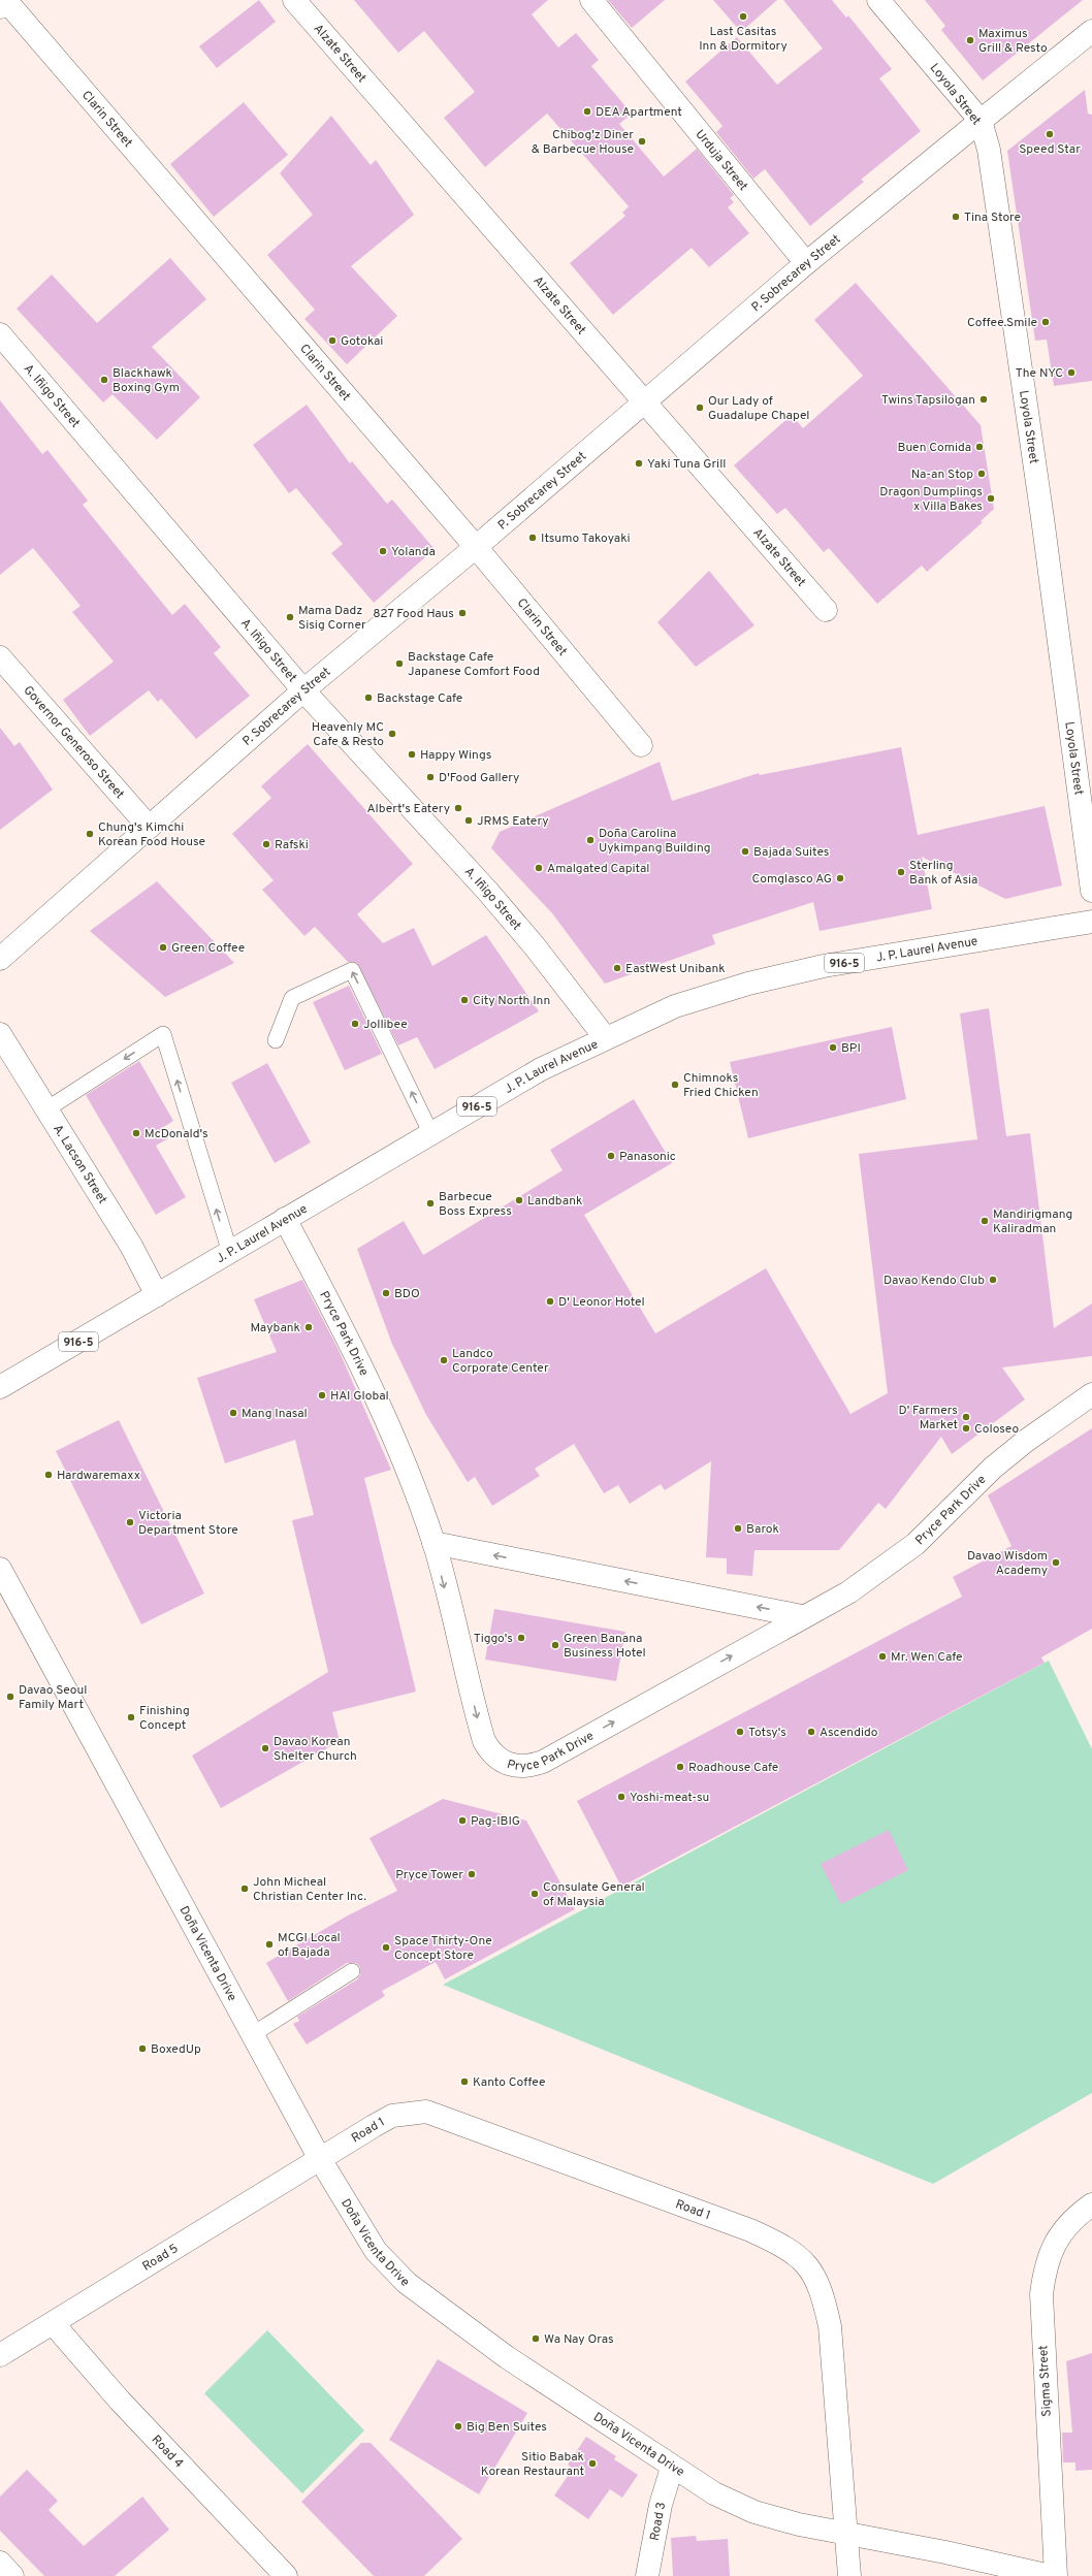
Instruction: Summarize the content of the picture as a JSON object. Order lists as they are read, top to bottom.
{
  "streets": {
    "street": [
      "Alzate Street",
      "Loyola Street",
      "Clarin Street",
      "Urduja Street",
      "P. Sobrecarey Street",
      "A. Iñigo Street",
      "Governor Generoso Street",
      "J. P. Laurel Avenue",
      "916-5",
      "A. Lacson Street",
      "Pryce Park Drive",
      "Doña Vicenta Drive",
      "Road 1",
      "Road 5",
      "Sigma Street",
      "Road 4",
      "Road 3"
    ]
  },
  "crossings": [
    ["Alzate Street", "P. Sobrecarey Street"],
    ["Loyola Street", "P. Sobrecarey Street"],
    ["Clarin Street", "P. Sobrecarey Street"],
    ["Urduja Street", "P. Sobrecarey Street"],
    ["P. Sobrecarey Street", "A. Iñigo Street"],
    ["P. Sobrecarey Street", "Governor Generoso Street"],
    ["A. Iñigo Street", "J. P. Laurel Avenue"],
    ["J. P. Laurel Avenue", "A. Lacson Street"],
    ["J. P. Laurel Avenue", "Pryce Park Drive"],
    ["Doña Vicenta Drive", "Road 1"],
    ["Doña Vicenta Drive", "Road 5"],
    ["Doña Vicenta Drive", "Road 3"],
    ["Road 1", "Road 5"],
    ["Road 5", "Road 4"]
  ],
  "places": [
    "Last Casitas Inn & Dormitory",
    "Maximus Grill & Resto",
    "DEA Apartment",
    "Speed Star",
    "Chibog'z Diner & Barbecue House",
    "Tina Store",
    "Coffee.Smile",
    "Gotokai",
    "The NYC",
    "Blackhawk Boxing Gym",
    "Twins Tapsilogan",
    "Our Lady of Guadalupe Chapel",
    "Buen Comida",
    "Yaki Tuna Grill",
    "Na-an Stop",
    "Dragon Dumplings x Villa Bakes",
    "Itsumo Takoyaki",
    "Yolanda",
    "827 Food Haus",
    "Mama Dadz Sisig Corner",
    "Backstage Cafe Japanese Comfort Food",
    "Backstage Cafe",
    "Heavenly MC Cafe & Resto",
    "Happy Wings",
    "D'Food Gallery",
    "Albert's Eatery",
    "JRMS Eatery",
    "Chung's Kimchi Korean Food House",
    "Doña Carolina Uykimpang Building",
    "Rafski",
    "Bajada Suites",
    "Amalgated Capital",
    "Sterling Bank of Asia",
    "Comglasco AG",
    "Green Coffee",
    "EastWest Unibank",
    "City North Inn",
    "Jollibee",
    "BPI",
    "Chimnoks Fried Chicken",
    "McDonald's",
    "Panasonic",
    "Landbank",
    "Barbecue Boss Express",
    "Mandirigmang Kaliradman",
    "Davao Kendo Club",
    "BDO",
    "D' Leonor Hotel",
    "Maybank",
    "Landco Corporate Center",
    "HAI Global",
    "Mang Inasal",
    "D' Farmers Market",
    "Coloseo",
    "Hardwaremaxx",
    "Victoria Department Store",
    "Barok",
    "Davao Wisdom Academy",
    "Tiggo's",
    "Green Banana Business Hotel",
    "Mr. Wen Cafe",
    "Davao Seoul Family Mart",
    "Finishing Concept",
    "Totsy's",
    "Ascendido",
    "Davao Korean Shelter Church",
    "Roadhouse Cafe",
    "Yoshi-meat-su",
    "Pag-IBIG",
    "Pryce Tower",
    "John Micheal Christian Center Inc.",
    "Consulate General of Malaysia",
    "MCGI Local of Bajada",
    "Space Thirty-One Concept Store",
    "BoxedUp",
    "Kanto Coffee",
    "Wa Nay Oras",
    "Big Ben Suites",
    "Sitio Babak Korean Restaurant"
  ]
}
